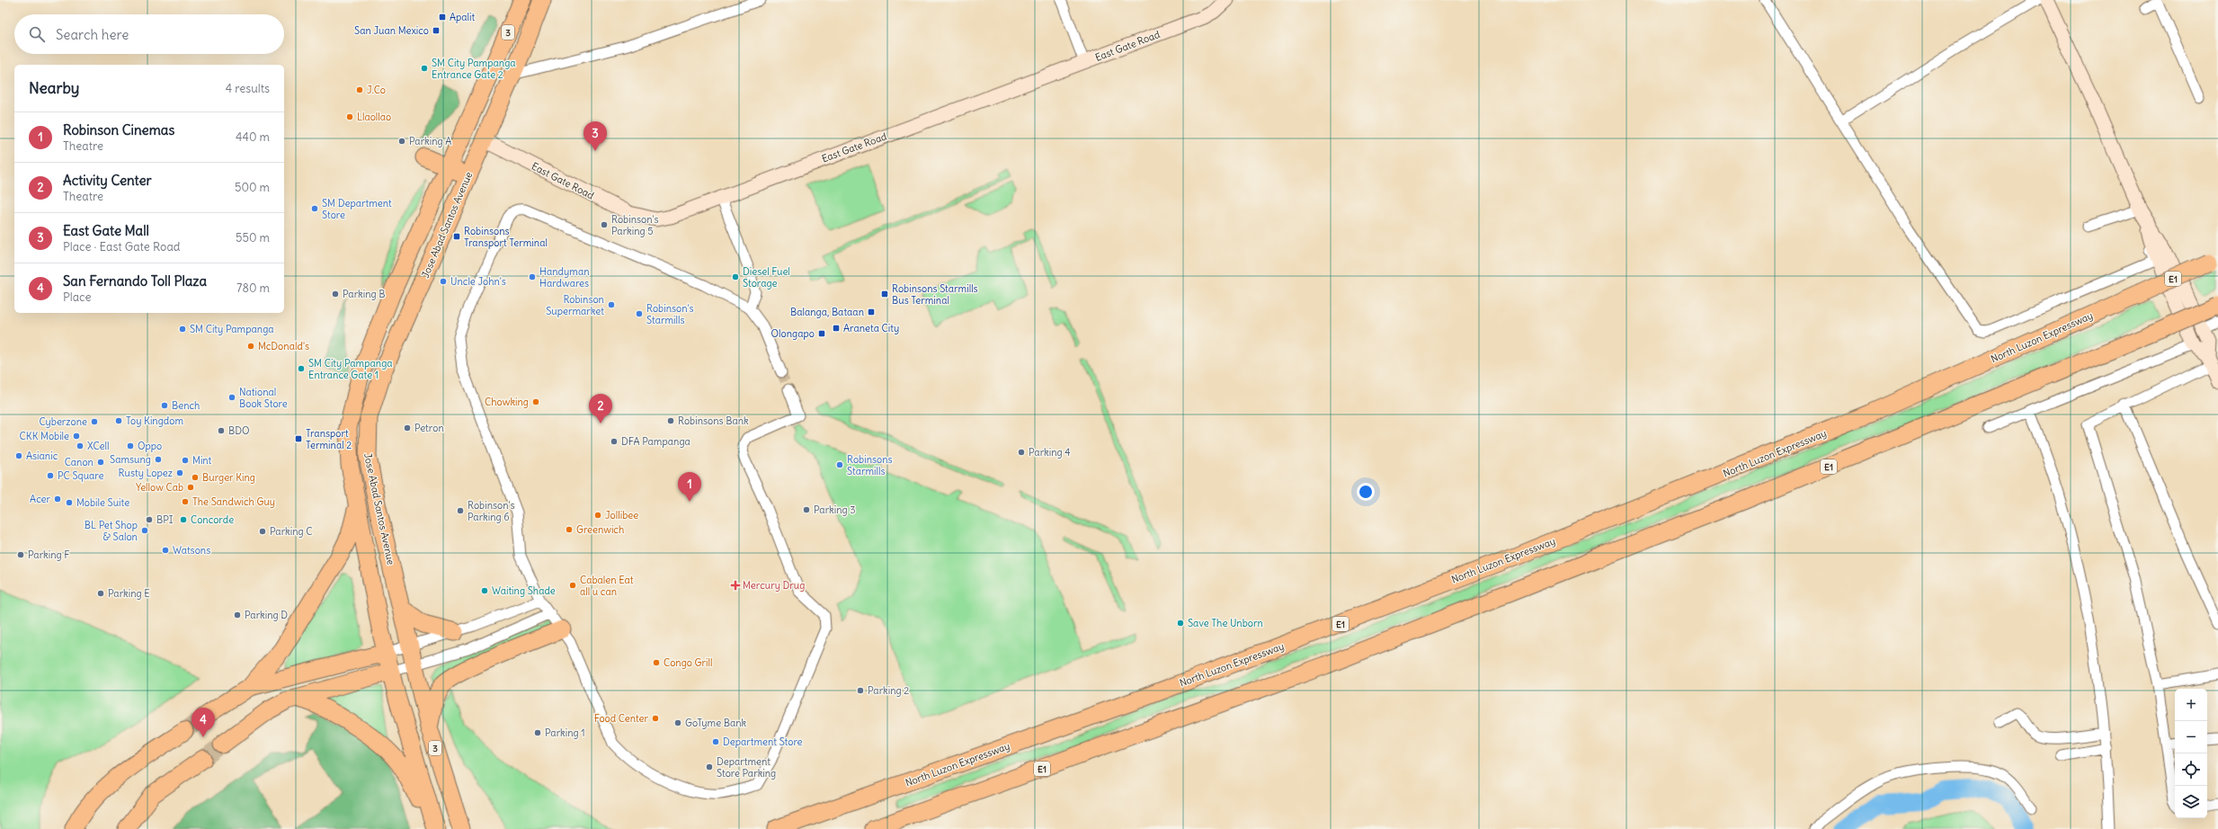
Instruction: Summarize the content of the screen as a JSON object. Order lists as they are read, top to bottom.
{
  "streets": {
    "highway": [
      "3",
      "Jose Abad Santos Avenue",
      "E1",
      "North Luzon Expressway"
    ],
    "street": ["East Gate Road"]
  },
  "crossings": [
    ["East Gate Road", "Jose Abad Santos Avenue"]
  ],
  "places": {
    "transit": [
      "Apalit",
      "San Juan Mexico",
      "Robinsons Transport Terminal",
      "Robinsons Starmills Bus Terminal",
      "Balanga, Bataan",
      "Araneta City",
      "Olongapo",
      "Transport Terminal 2"
    ],
    "other": [
      "SM City Pampanga Entrance Gate 2",
      "J.Co",
      "Llaollao",
      "Parking A",
      "SM Department Store",
      "Robinson's Parking 5",
      "Handyman Hardwares",
      "Diesel Fuel Storage",
      "Uncle John's",
      "Parking B",
      "Robinson Supermarket",
      "Robinson's Starmills",
      "SM City Pampanga",
      "McDonald's",
      "SM City Pampanga Entrance Gate 1",
      "National Book Store",
      "Chowking",
      "Bench",
      "Toy Kingdom",
      "Robinsons Bank",
      "Cyberzone",
      "Petron",
      "BDO",
      "CKK Mobile",
      "DFA Pampanga",
      "XCell",
      "Oppo",
      "Parking 4",
      "Asianic",
      "Samsung",
      "Mint",
      "Canon",
      "Robinsons Starmills",
      "Rusty Lopez",
      "PC Square",
      "Burger King",
      "Yellow Cab",
      "Acer",
      "The Sandwich Guy",
      "Mobile Suite",
      "Parking 3",
      "Robinson's Parking 6",
      "Jollibee",
      "BPI",
      "Concorde",
      "Greenwich",
      "BL Pet Shop & Salon",
      "Parking C",
      "Watsons",
      "Parking F",
      "Cabalen Eat all u can",
      "Waiting Shade",
      "Parking E",
      "Parking D",
      "Save The Unborn",
      "Congo Grill",
      "Parking 2",
      "Food Center",
      "GoTyme Bank",
      "Parking 1",
      "Department Store",
      "Department Store Parking"
    ],
    "health": ["Mercury Drug"]
  },
  "page": {
    "search": "Search here",
    "heading": ["Nearby", "4 results"],
    "list": [
      {
        "mark": "1",
        "name": "Robinson Cinemas",
        "note": "Theatre",
        "value": "440 m"
      },
      {
        "mark": "2",
        "name": "Activity Center",
        "note": "Theatre",
        "value": "500 m"
      },
      {
        "mark": "3",
        "name": "East Gate Mall",
        "note": "Place · East Gate Road",
        "value": "550 m"
      },
      {
        "mark": "4",
        "name": "San Fernando Toll Plaza",
        "note": "Place",
        "value": "780 m"
      }
    ],
    "pins": [
      "3",
      "2",
      "1",
      "4"
    ],
    "map_buttons": ["+", "−"]
  }
}
